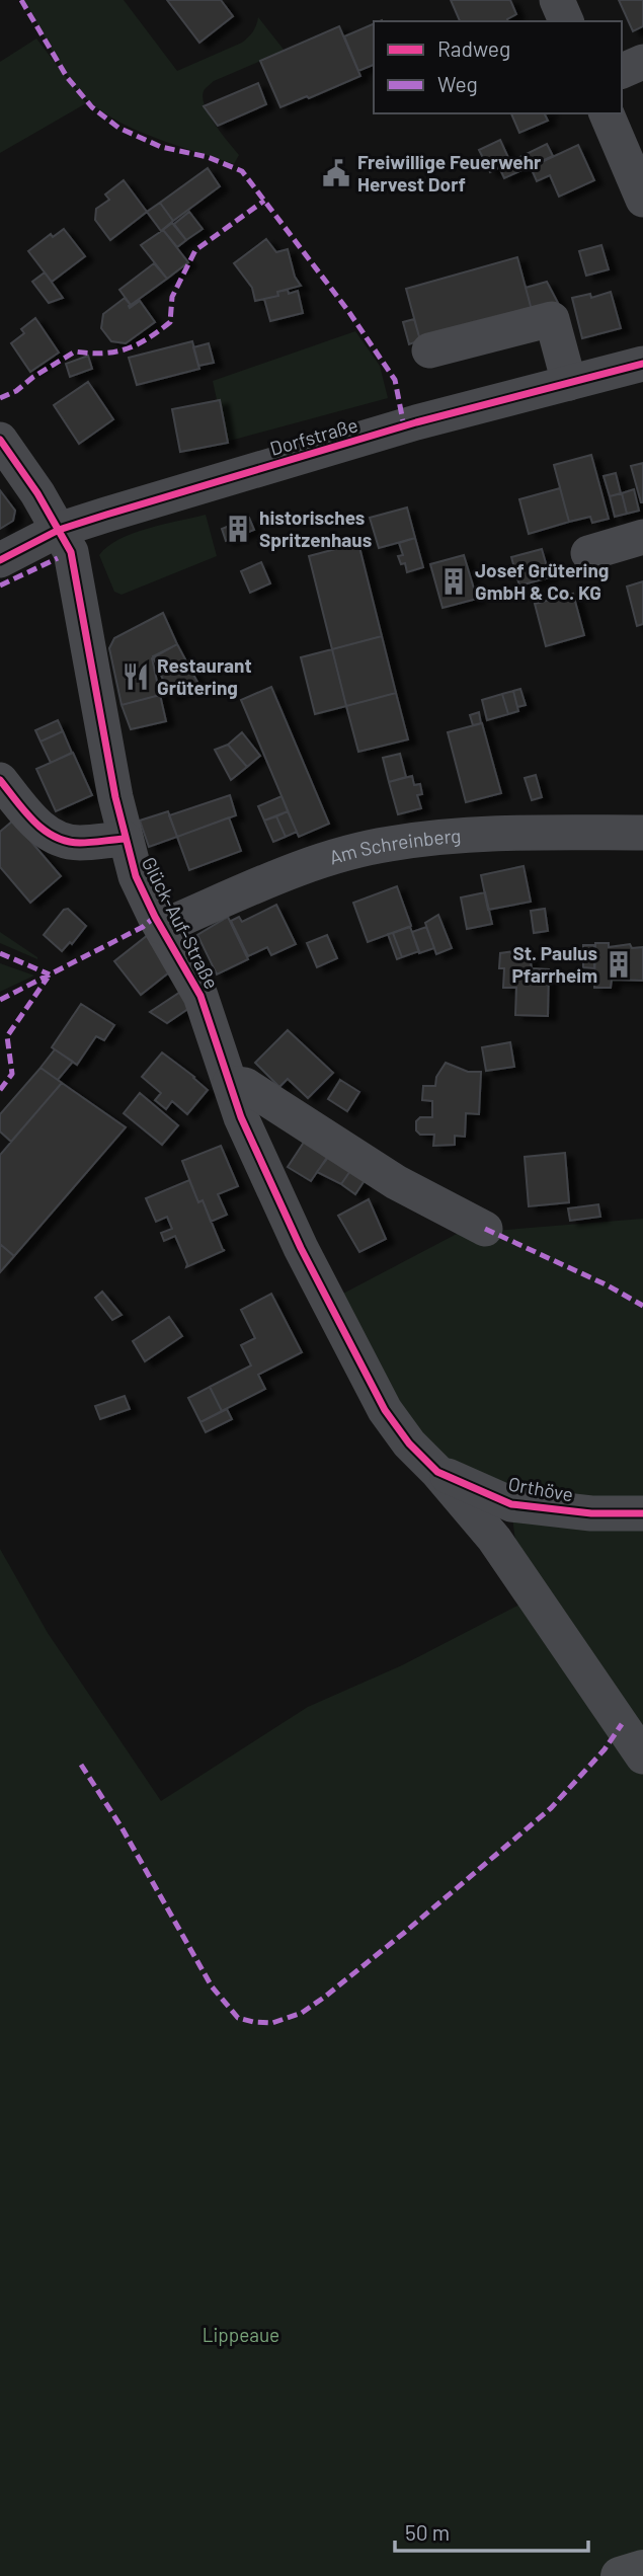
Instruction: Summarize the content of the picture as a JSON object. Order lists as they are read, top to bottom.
{
  "streets": {
    "street": [
      "Dorfstraße",
      "Am Schreinberg",
      "Glück-Auf-Straße",
      "Orthöve"
    ]
  },
  "crossings": [
    ["Dorfstraße", "Glück-Auf-Straße"],
    ["Am Schreinberg", "Glück-Auf-Straße"],
    ["Glück-Auf-Straße", "Orthöve"]
  ],
  "parks": ["Lippeaue"],
  "places": {
    "public building": ["Freiwillige Feuerwehr Hervest Dorf"],
    "building": ["historisches Spritzenhaus", "Josef Grütering GmbH & Co. KG", "St. Paulus Pfarrheim"],
    "restaurant": ["Restaurant Grütering"]
  },
  "legend": ["Radweg", "Weg"],
  "scale_bar": "50 m"
}
